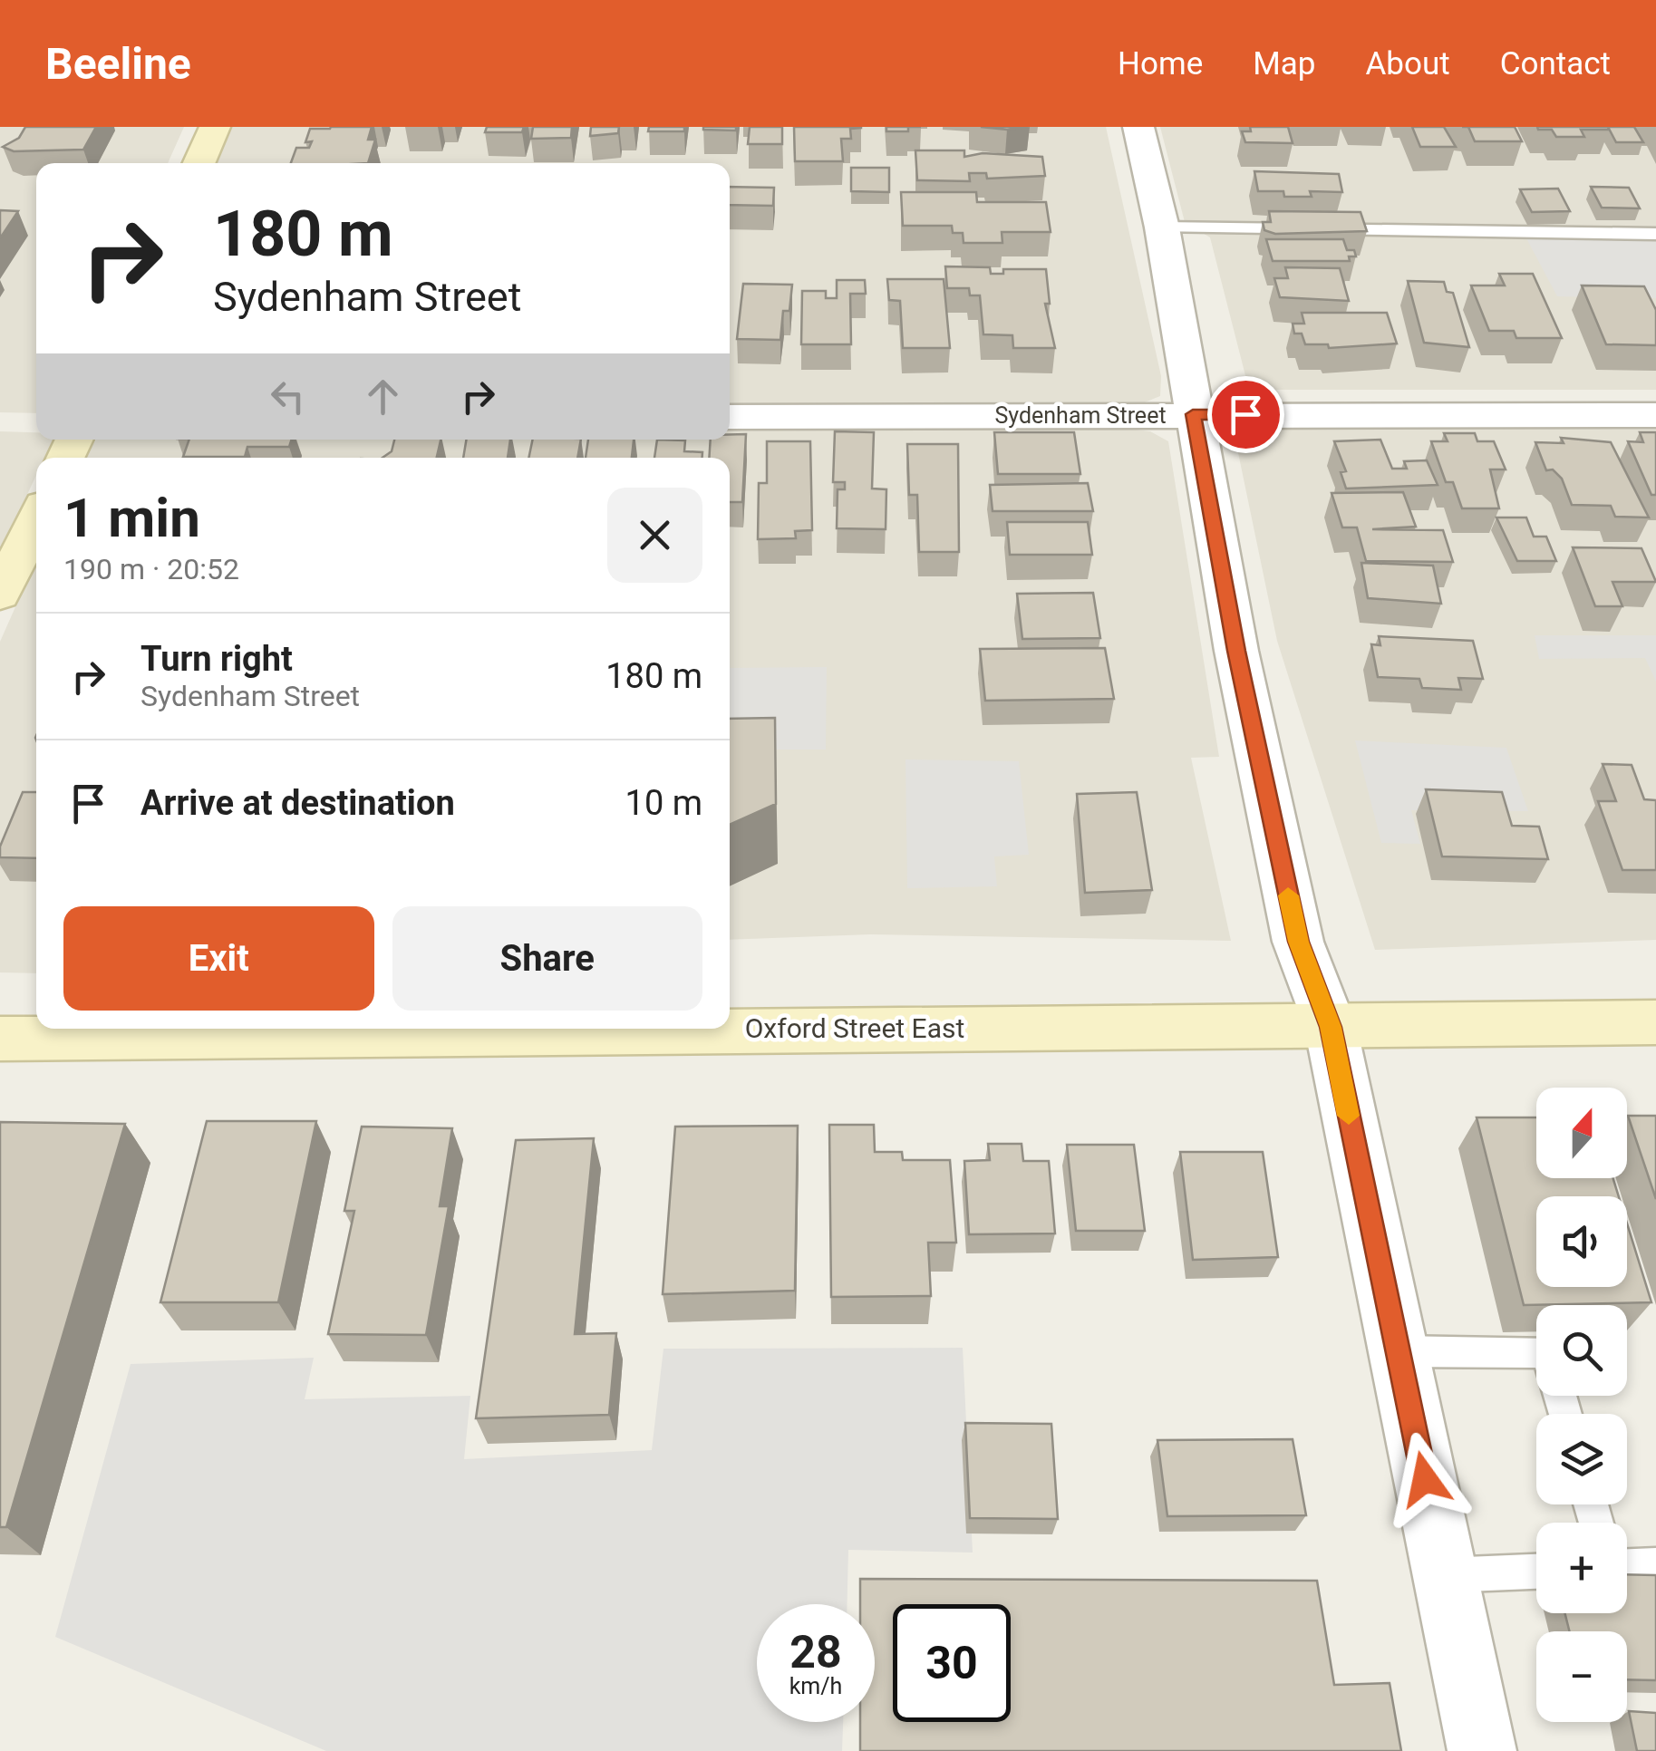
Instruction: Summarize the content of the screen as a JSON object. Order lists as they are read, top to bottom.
{
  "streets": {
    "main road": ["Oxford Street East"],
    "street": ["Sydenham Street"]
  },
  "north": "top",
  "page": {
    "header": "Beeline",
    "nav": [
      "Home",
      "Map",
      "About",
      "Contact"
    ],
    "turn": ["180 m", "Sydenham Street"],
    "heading": ["1 min", "190 m · 20:52"],
    "list": [
      {
        "name": "Turn right",
        "note": "Sydenham Street",
        "value": "180 m"
      },
      {
        "name": "Arrive at destination",
        "value": "10 m"
      }
    ],
    "buttons": ["Exit", "Share"],
    "map_buttons": ["+", "−"],
    "speed": "28 km/h",
    "limit": "30"
  }
}
